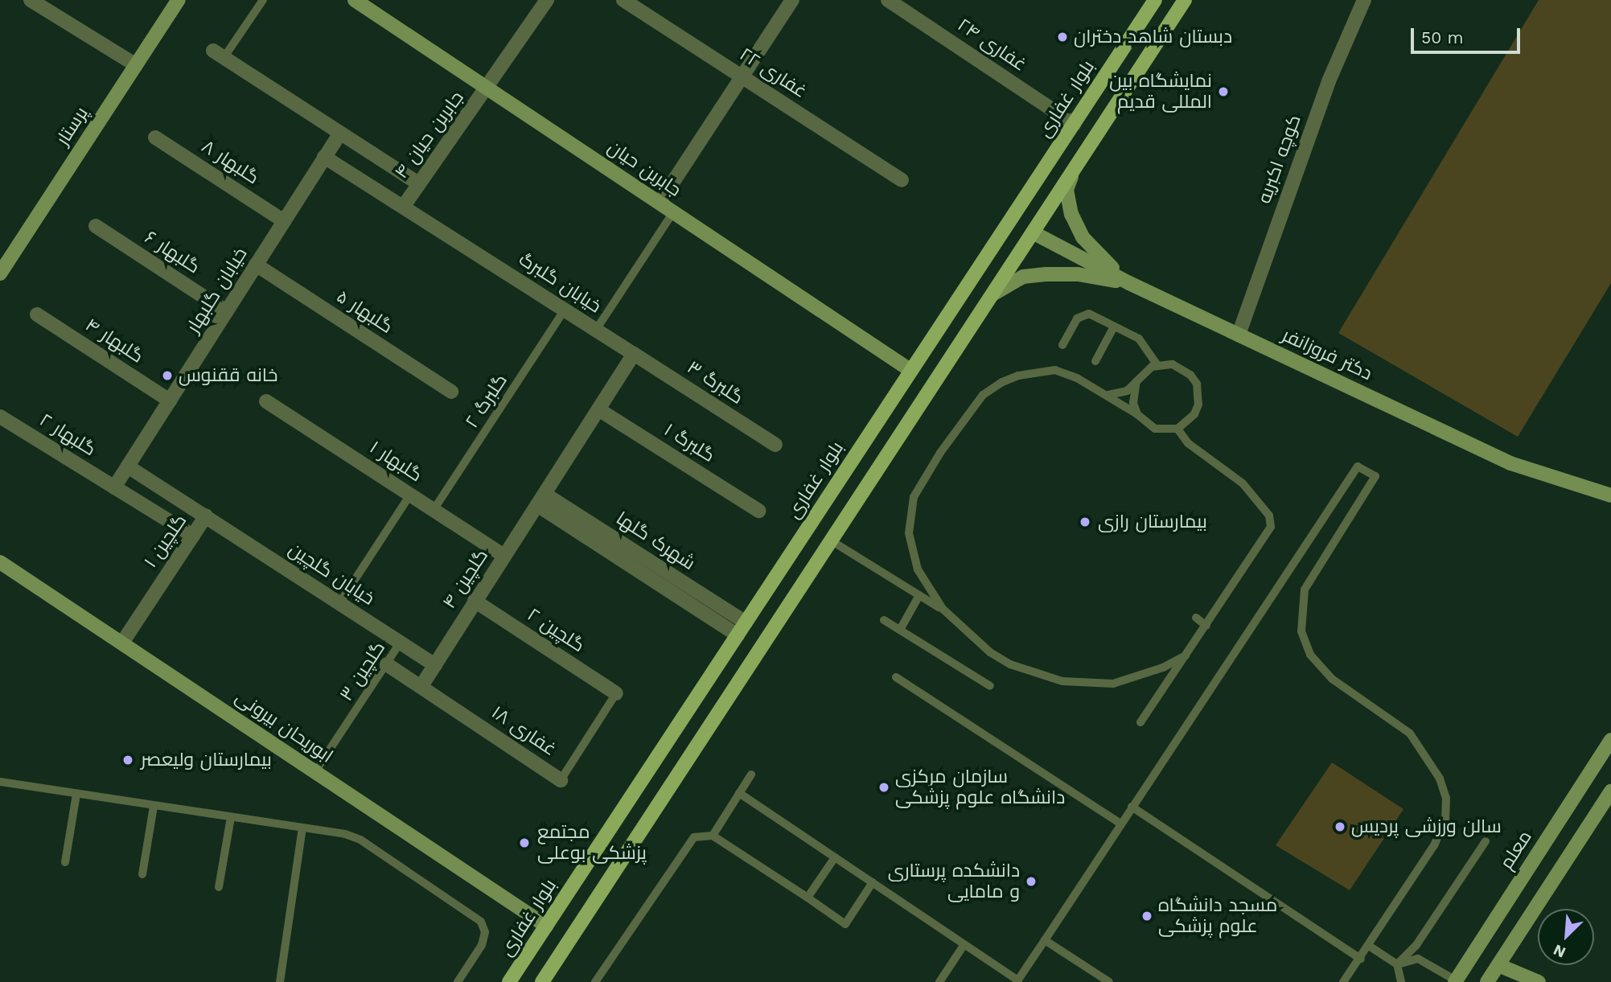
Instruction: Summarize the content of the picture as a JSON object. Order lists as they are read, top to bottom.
{
  "streets": {
    "main road": ["بلوار غفاری"],
    "street": [
      "غفاری ۲۴",
      "غفاری ۲۲",
      "پرستار",
      "جابربن حیان ۴",
      "کوچه اکبریه",
      "گلبهار ۸",
      "جابربن حیان",
      "گلبهار ۶",
      "خیابان گلبرگ",
      "خیابان گلبهار",
      "گلبهار ۵",
      "گلبهار ۴",
      "دکتر فروزانفر",
      "گلبرگ ۳",
      "گلبهار ۲",
      "گلبرگ ۱",
      "گلبهار ۱",
      "گلچین ۱",
      "شهرک گلها",
      "خیابان گلچین",
      "گلچین ۴",
      "گلچین ۲",
      "ابوریحان بیرونی",
      "غفاری ۱۸",
      "معلم"
    ],
    "lane": ["گلبرگ ۲", "گلچین ۳"]
  },
  "crossings": [
    ["غفاری ۲۴", "بلوار غفاری"],
    ["بلوار غفاری", "جابربن حیان"],
    ["بلوار غفاری", "شهرک گلها"],
    ["بلوار غفاری", "ابوریحان بیرونی"],
    ["جابربن حیان ۴", "جابربن حیان"],
    ["جابربن حیان ۴", "خیابان گلبرگ"],
    ["کوچه اکبریه", "دکتر فروزانفر"],
    ["گلبهار ۸", "خیابان گلبهار"],
    ["گلبهار ۶", "خیابان گلبهار"],
    ["خیابان گلبرگ", "خیابان گلبهار"],
    ["خیابان گلبرگ", "گلبرگ ۳"],
    ["خیابان گلبرگ", "گلبرگ ۲"],
    ["خیابان گلبهار", "گلبهار ۵"],
    ["خیابان گلبهار", "گلبهار ۴"],
    ["خیابان گلبهار", "گلبهار ۲"],
    ["گلبرگ ۲", "گلبهار ۱"],
    ["گلبهار ۲", "گلچین ۱"],
    ["گلبهار ۱", "گلچین ۴"],
    ["گلچین ۱", "خیابان گلچین"],
    ["گلچین ۱", "ابوریحان بیرونی"],
    ["شهرک گلها", "گلچین ۴"],
    ["خیابان گلچین", "گلچین ۴"],
    ["خیابان گلچین", "گلچین ۳"],
    ["گلچین ۴", "گلچین ۲"],
    ["گلچین ۴", "غفاری ۱۸"],
    ["گلچین ۳", "ابوریحان بیرونی"]
  ],
  "places": [
    "دبستان شاهد دختران",
    "نمایشگاه بین المللی قدیم",
    "خانه ققنوس",
    "بیمارستان رازی",
    "بیمارستان ولیعصر",
    "سازمان مرکزی دانشگاه علوم پزشکی",
    "سالن ورزشی پردیس",
    "مجتمع پزشکی بوعلی",
    "دانشکده پرستاری و مامایی",
    "مسجد دانشگاه علوم پزشکی"
  ],
  "scale_bar": "50 m",
  "north": "bottom left"
}
